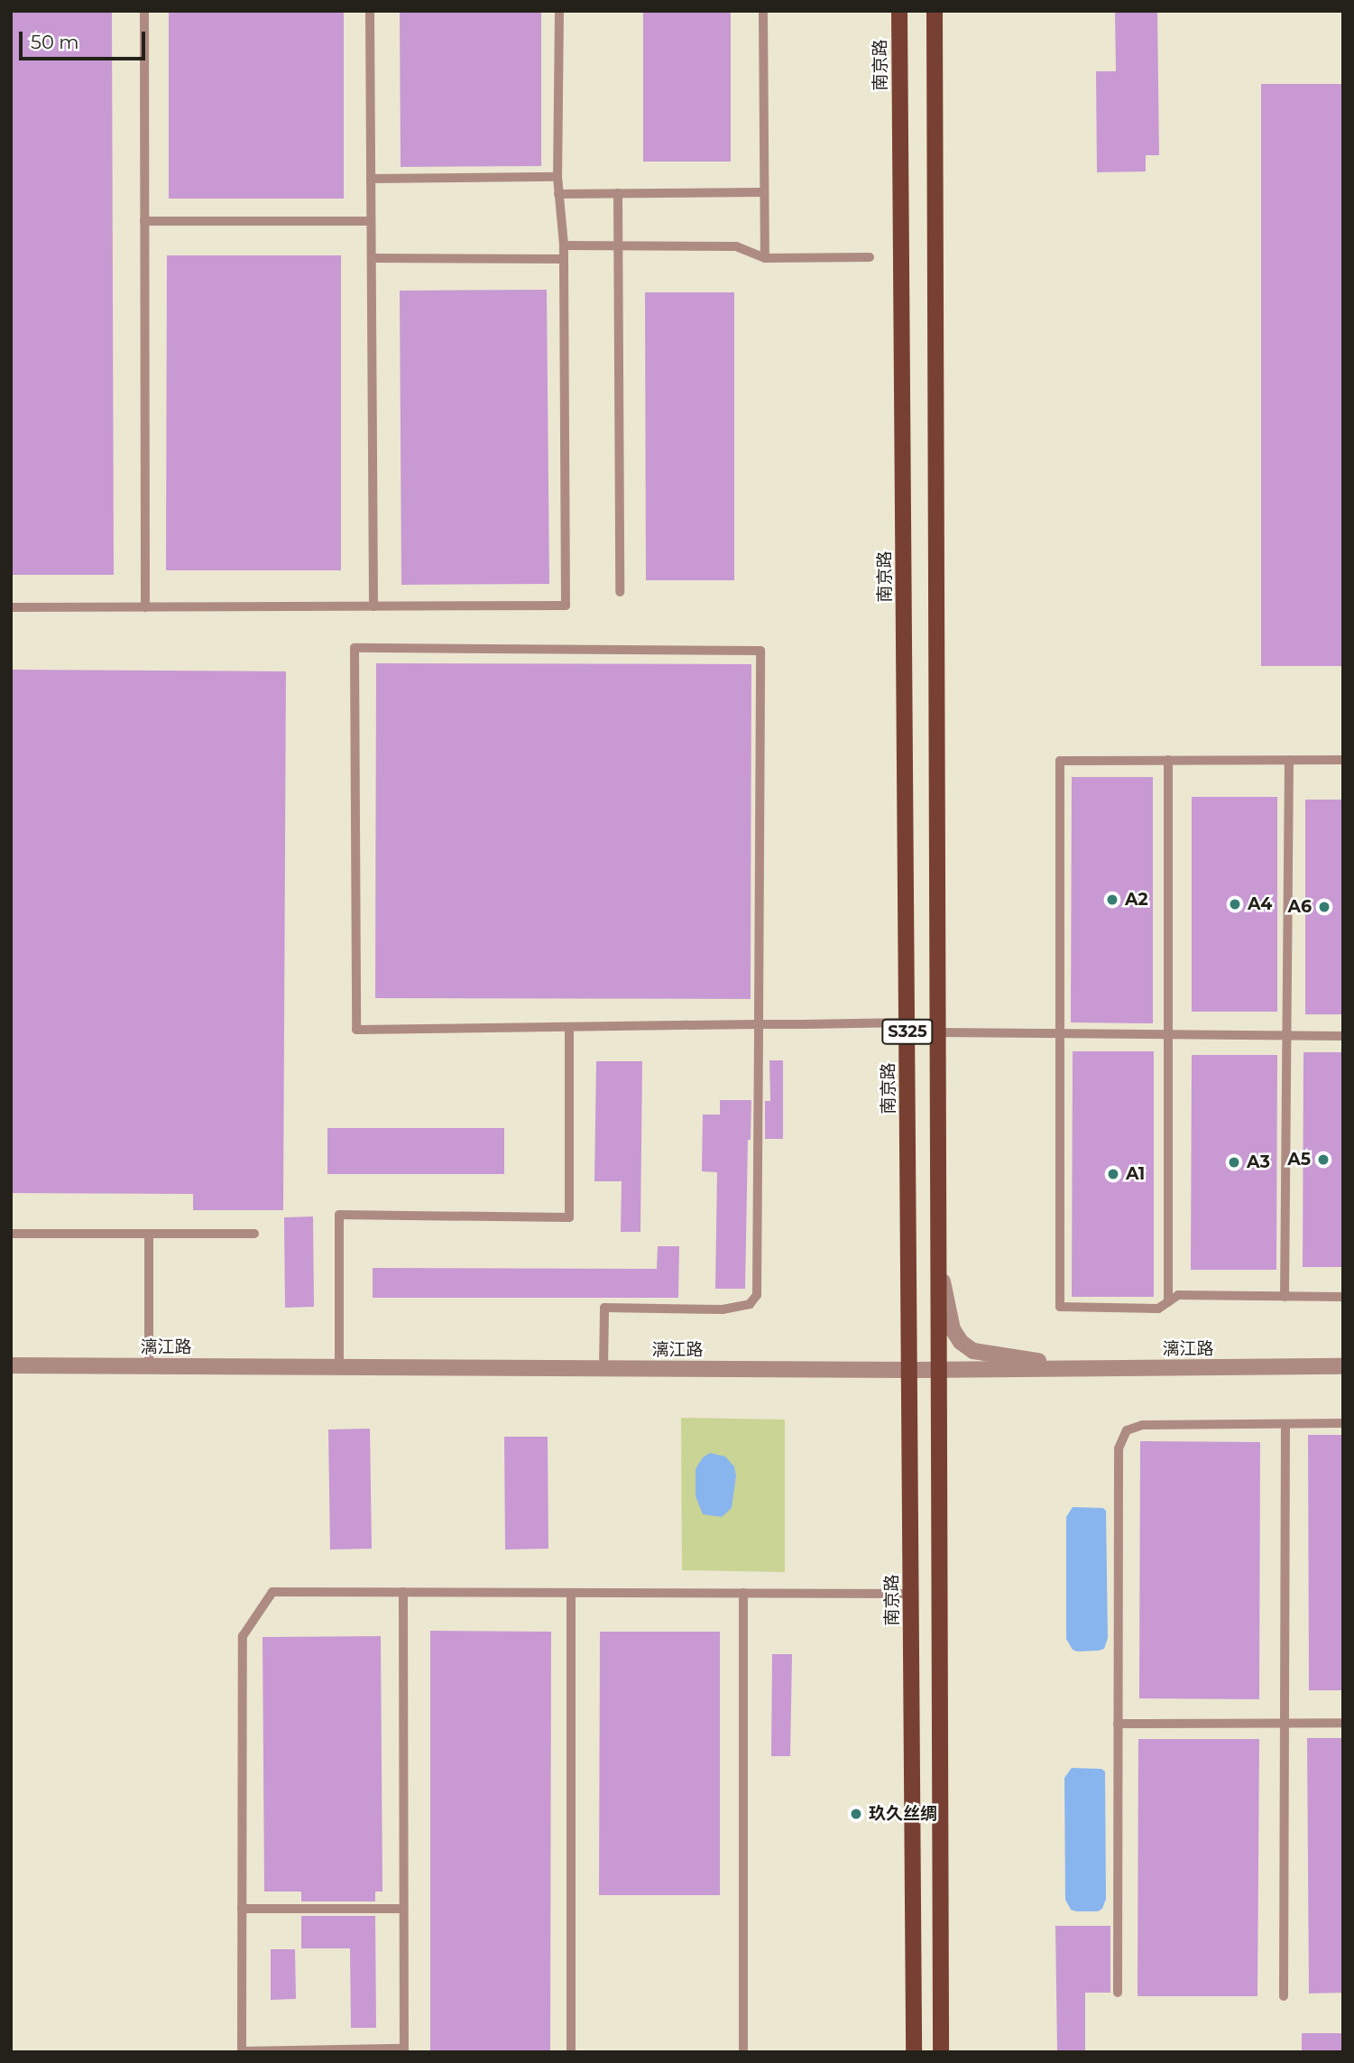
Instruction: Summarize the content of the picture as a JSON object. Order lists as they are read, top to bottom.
{
  "streets": {
    "main road": ["南京路", "S325"],
    "street": ["漓江路"]
  },
  "crossings": [
    ["南京路", "漓江路"],
    ["S325", "漓江路"]
  ],
  "places": [
    "A2",
    "A4",
    "A6",
    "A5",
    "A3",
    "A1",
    "玖久丝绸"
  ],
  "scale_bar": "50 m"
}
